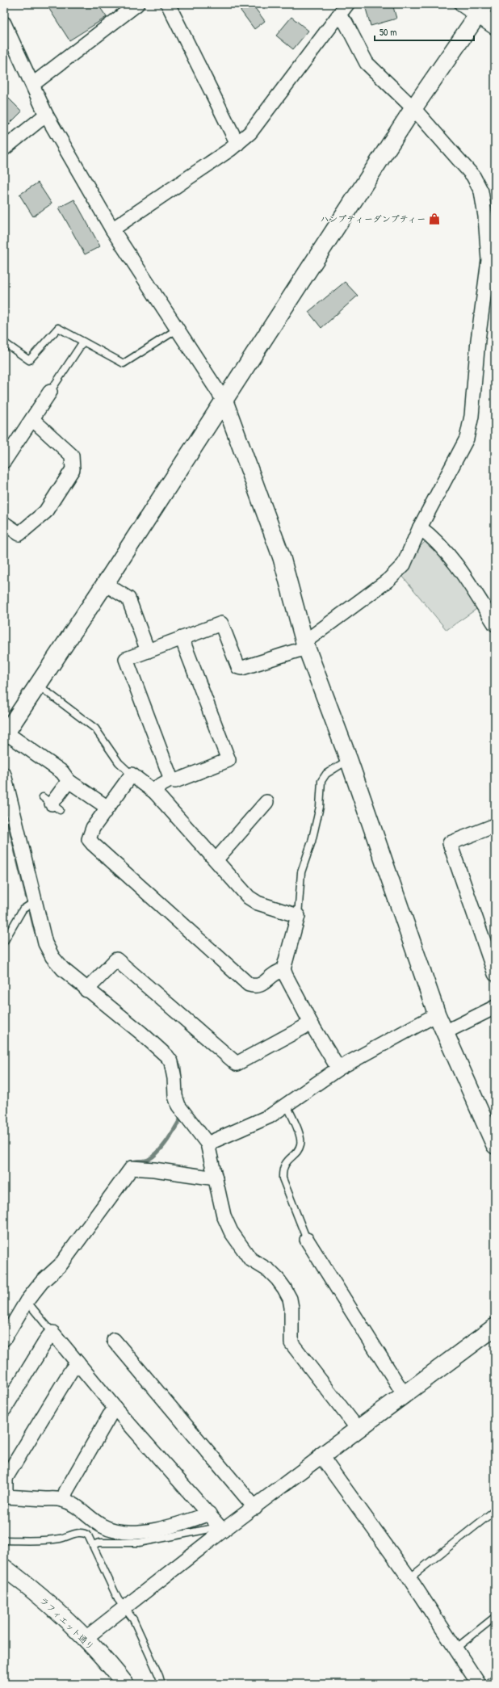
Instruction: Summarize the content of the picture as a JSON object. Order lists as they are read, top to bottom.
{
  "streets": {
    "street": ["ラフィエット通り"]
  },
  "places": {
    "shop": ["ハンプティーダンプティー"]
  },
  "scale_bar": "50 m"
}
